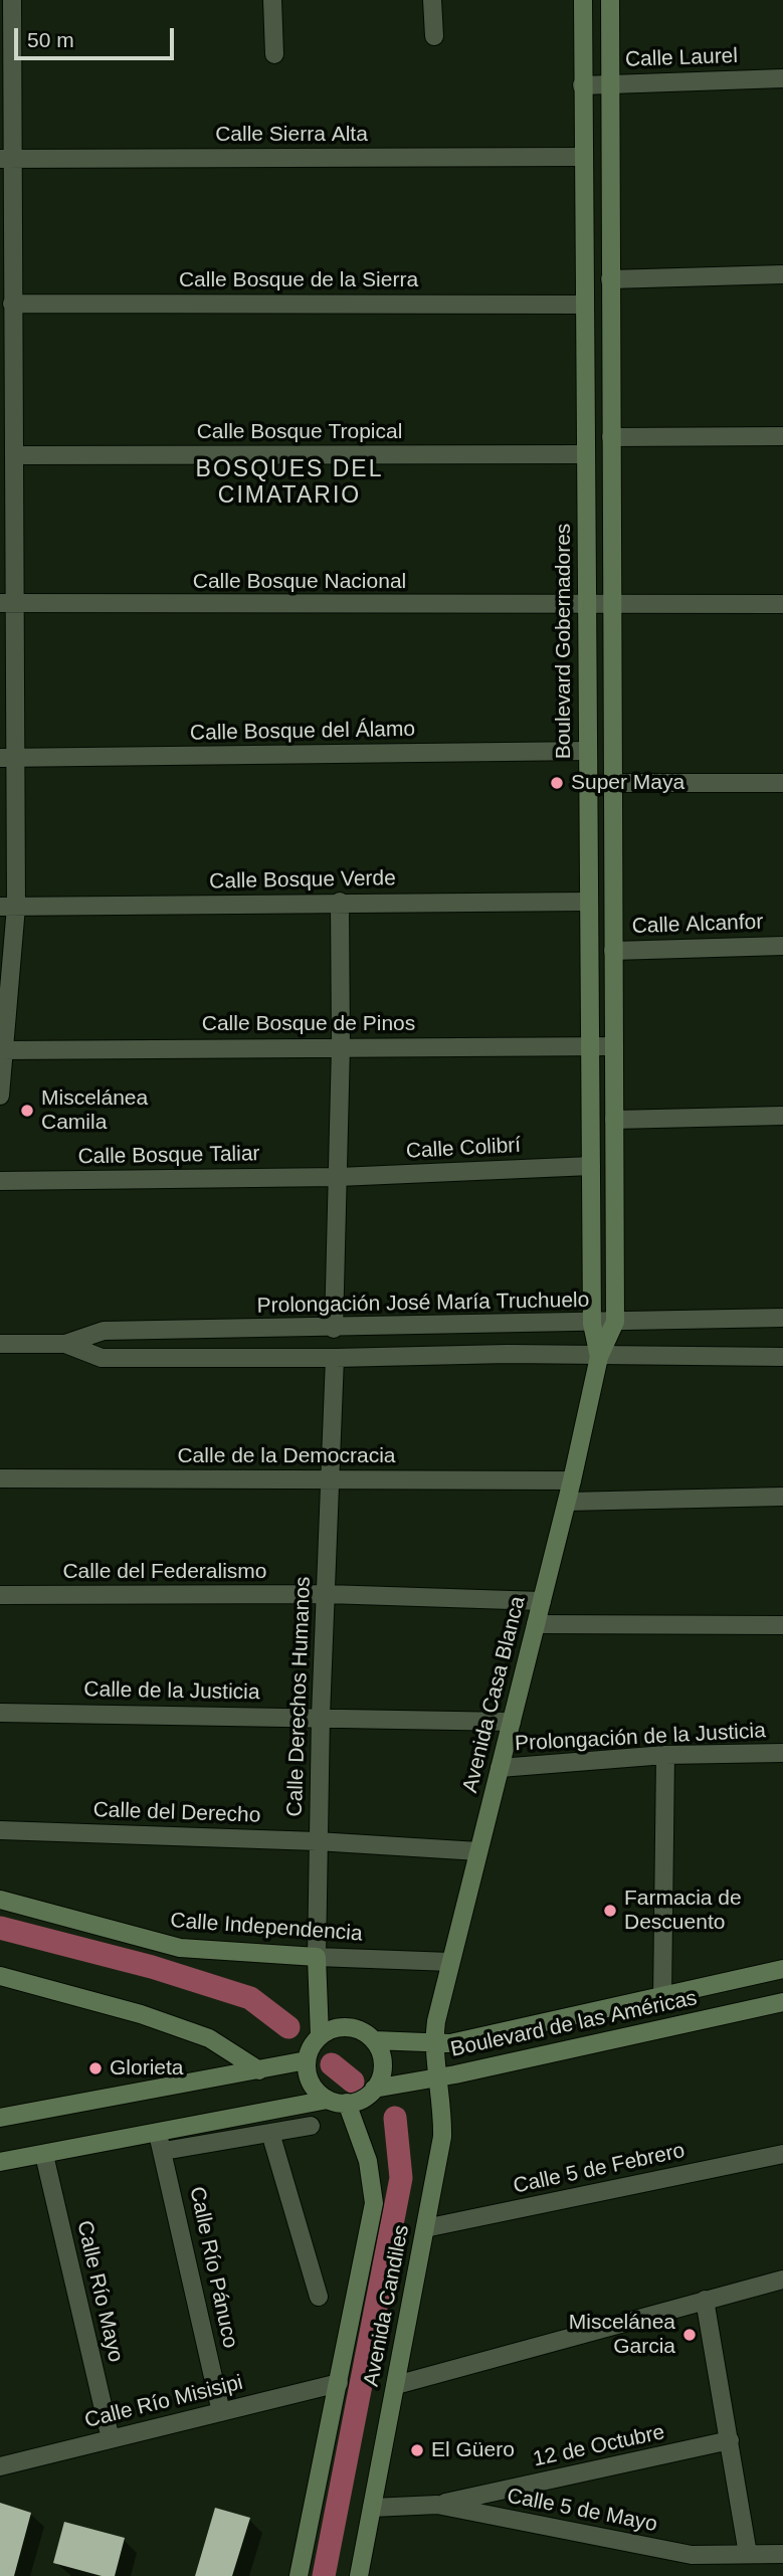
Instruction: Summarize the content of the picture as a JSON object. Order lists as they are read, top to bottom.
{
  "streets": {
    "street": [
      "Calle Laurel",
      "Calle Sierra Alta",
      "Calle Bosque de la Sierra",
      "Calle Bosque Tropical",
      "Calle Bosque Nacional",
      "Boulevard Gobernadores",
      "Calle Bosque del Álamo",
      "Calle Bosque Verde",
      "Calle Alcanfor",
      "Calle Bosque de Pinos",
      "Calle Colibrí",
      "Calle Bosque Taliar",
      "Prolongación José María Truchuelo",
      "Calle de la Democracia",
      "Calle del Federalismo",
      "Calle de la Justicia",
      "Avenida Casa Blanca",
      "Calle Derechos Humanos",
      "Prolongación de la Justicia",
      "Calle del Derecho",
      "Calle Independencia",
      "Boulevard de las Américas",
      "Calle 5 de Febrero",
      "Calle Río Pánuco",
      "Calle Río Mayo",
      "Avenida Candiles",
      "Calle Río Misisipi",
      "12 de Octubre",
      "Calle 5 de Mayo"
    ]
  },
  "crossings": [
    ["Calle Laurel", "Boulevard Gobernadores"],
    ["Calle Sierra Alta", "Boulevard Gobernadores"],
    ["Calle Bosque de la Sierra", "Boulevard Gobernadores"],
    ["Calle Bosque Tropical", "Boulevard Gobernadores"],
    ["Calle Bosque Nacional", "Boulevard Gobernadores"],
    ["Boulevard Gobernadores", "Calle Bosque del Álamo"],
    ["Boulevard Gobernadores", "Calle Bosque Verde"],
    ["Boulevard Gobernadores", "Calle Bosque de Pinos"],
    ["Boulevard Gobernadores", "Calle Colibrí"],
    ["Boulevard Gobernadores", "Prolongación José María Truchuelo"],
    ["Boulevard Gobernadores", "Avenida Casa Blanca"],
    ["Calle Colibrí", "Calle Bosque Taliar"],
    ["Prolongación José María Truchuelo", "Avenida Casa Blanca"],
    ["Prolongación José María Truchuelo", "Calle Derechos Humanos"],
    ["Calle de la Democracia", "Avenida Casa Blanca"],
    ["Calle de la Democracia", "Calle Derechos Humanos"],
    ["Calle del Federalismo", "Avenida Casa Blanca"],
    ["Calle del Federalismo", "Calle Derechos Humanos"],
    ["Calle de la Justicia", "Avenida Casa Blanca"],
    ["Calle de la Justicia", "Calle Derechos Humanos"],
    ["Avenida Casa Blanca", "Prolongación de la Justicia"],
    ["Avenida Casa Blanca", "Calle del Derecho"],
    ["Avenida Casa Blanca", "Calle Independencia"],
    ["Avenida Casa Blanca", "Boulevard de las Américas"],
    ["Avenida Casa Blanca", "Avenida Candiles"],
    ["Calle Derechos Humanos", "Calle del Derecho"],
    ["Calle Derechos Humanos", "Calle Independencia"],
    ["Calle Derechos Humanos", "Boulevard de las Américas"],
    ["Calle Derechos Humanos", "Avenida Candiles"],
    ["Boulevard de las Américas", "Avenida Candiles"],
    ["Calle 5 de Febrero", "Avenida Candiles"],
    ["Calle Río Pánuco", "Calle Río Misisipi"],
    ["Calle Río Mayo", "Calle Río Misisipi"],
    ["Avenida Candiles", "Calle Río Misisipi"],
    ["Avenida Candiles", "Calle 5 de Mayo"],
    ["12 de Octubre", "Calle 5 de Mayo"]
  ],
  "districts": ["BOSQUES DEL CIMATARIO"],
  "places": [
    "Super Maya",
    "Miscelánea Camila",
    "Farmacia de Descuento",
    "Glorieta",
    "Miscelánea Garcia",
    "El Güero"
  ],
  "scale_bar": "50 m"
}
